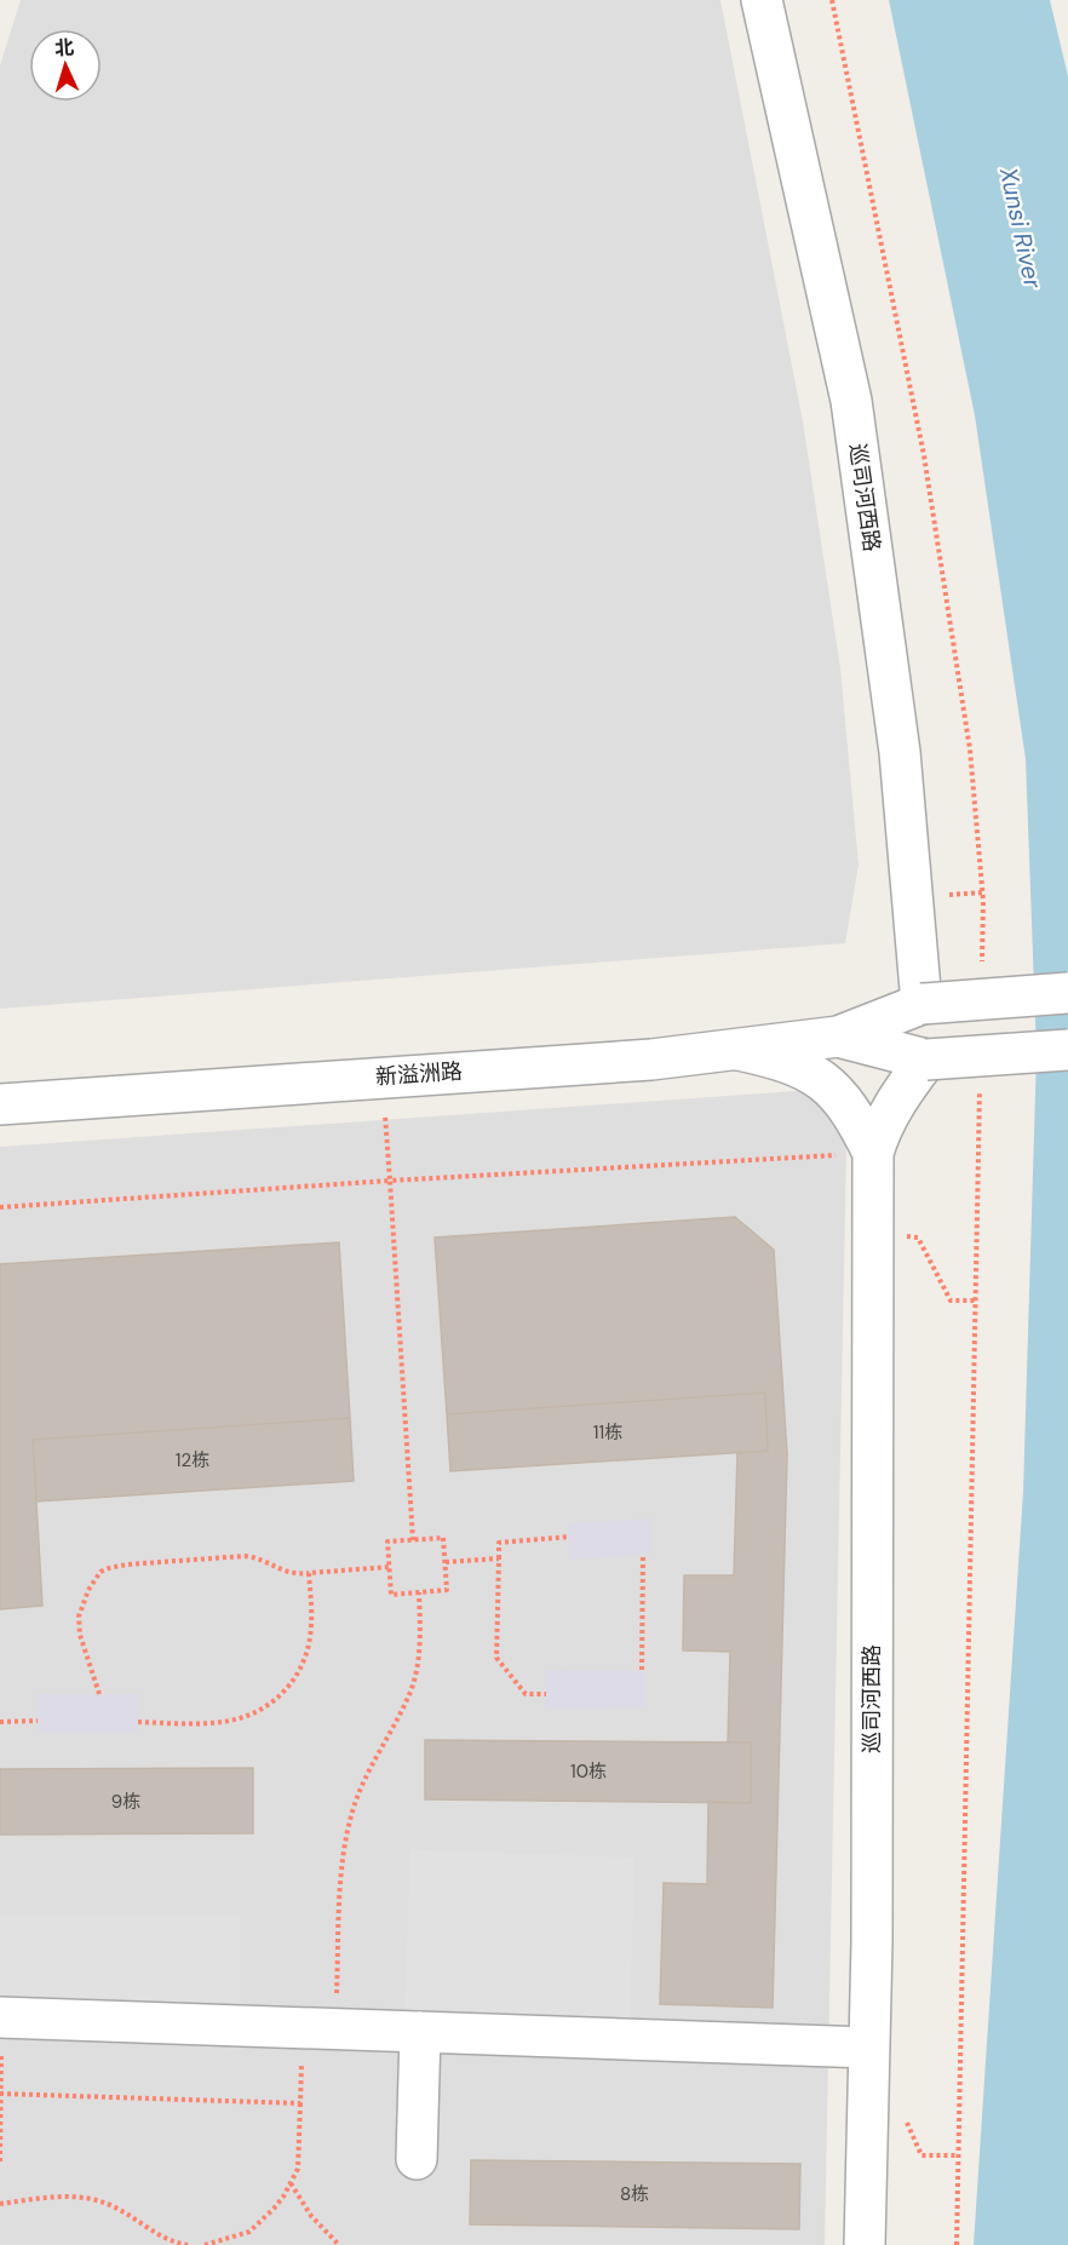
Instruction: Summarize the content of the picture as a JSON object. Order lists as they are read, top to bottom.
{
  "streets": {
    "street": ["巡司河西路", "新溢洲路"]
  },
  "water": ["Xunsi River"],
  "house_numbers": [
    "11栋",
    "12栋",
    "10栋",
    "9栋",
    "8栋"
  ],
  "north": "top"
}
